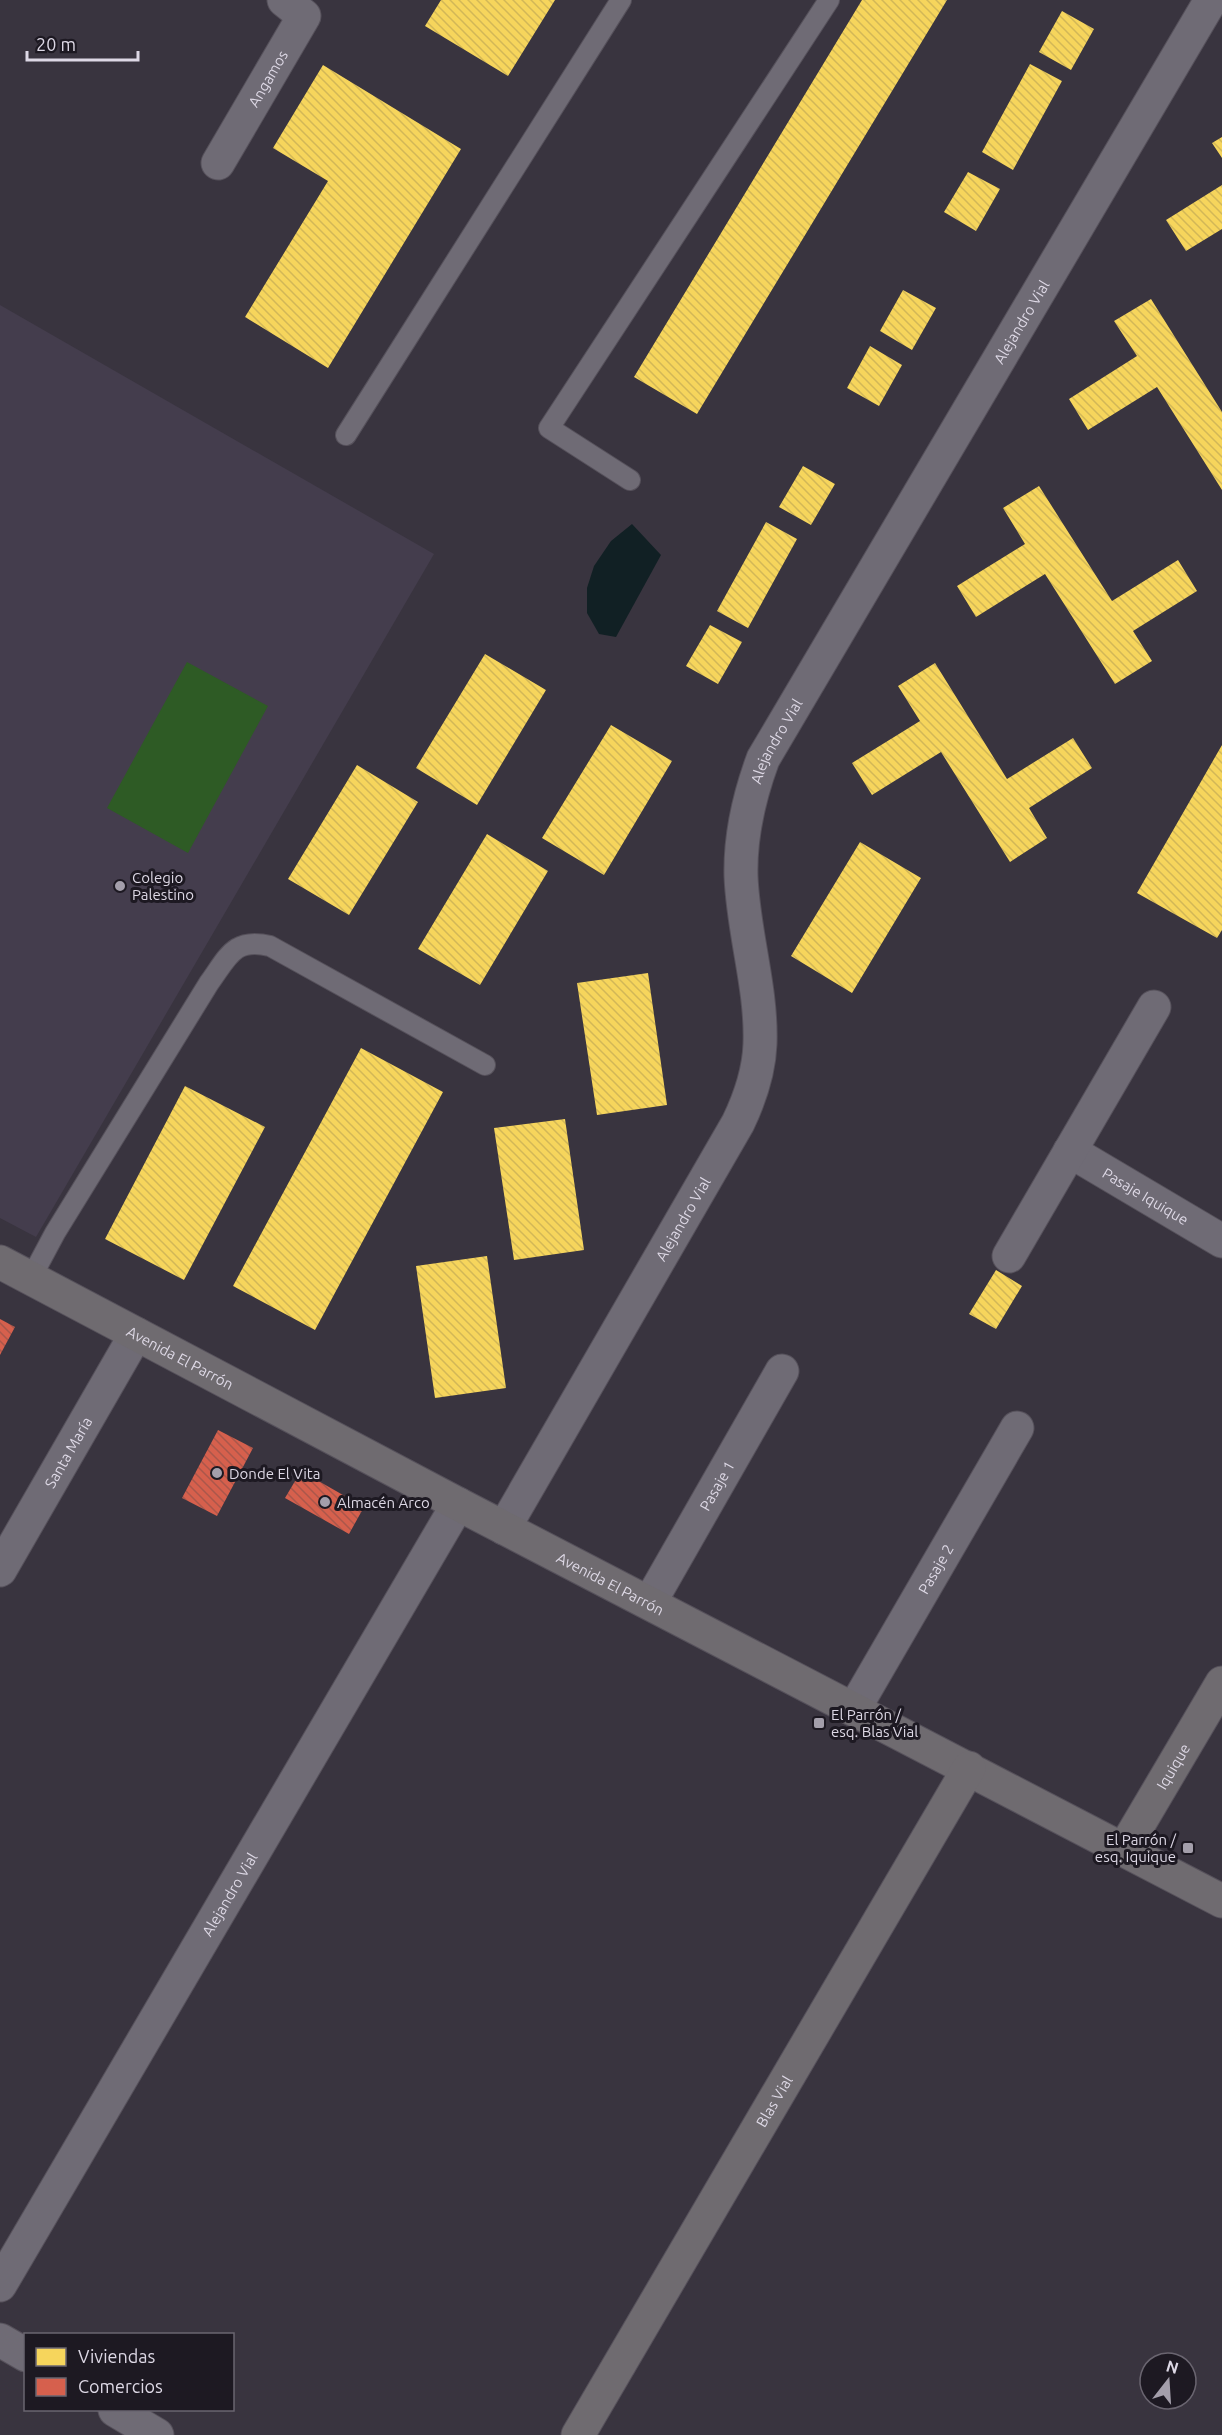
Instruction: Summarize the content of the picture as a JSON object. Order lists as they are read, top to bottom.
{
  "streets": {
    "main road": ["Avenida El Parrón", "Iquique", "Blas Vial"],
    "street": [
      "Angamos",
      "Alejandro Vial",
      "Pasaje Iquique",
      "Santa María",
      "Pasaje 1",
      "Pasaje 2"
    ]
  },
  "crossings": [
    ["Alejandro Vial", "Avenida El Parrón"],
    ["Avenida El Parrón", "Santa María"],
    ["Avenida El Parrón", "Pasaje 1"],
    ["Avenida El Parrón", "Pasaje 2"],
    ["Avenida El Parrón", "Iquique"],
    ["Avenida El Parrón", "Blas Vial"]
  ],
  "places": {
    "other": ["Colegio Palestino", "Donde El Vita", "Almacén Arco"],
    "transit": ["El Parrón / esq. Blas Vial", "El Parrón / esq. Iquique"]
  },
  "legend": ["Viviendas", "Comercios"],
  "scale_bar": "20 m",
  "north": "top"
}
